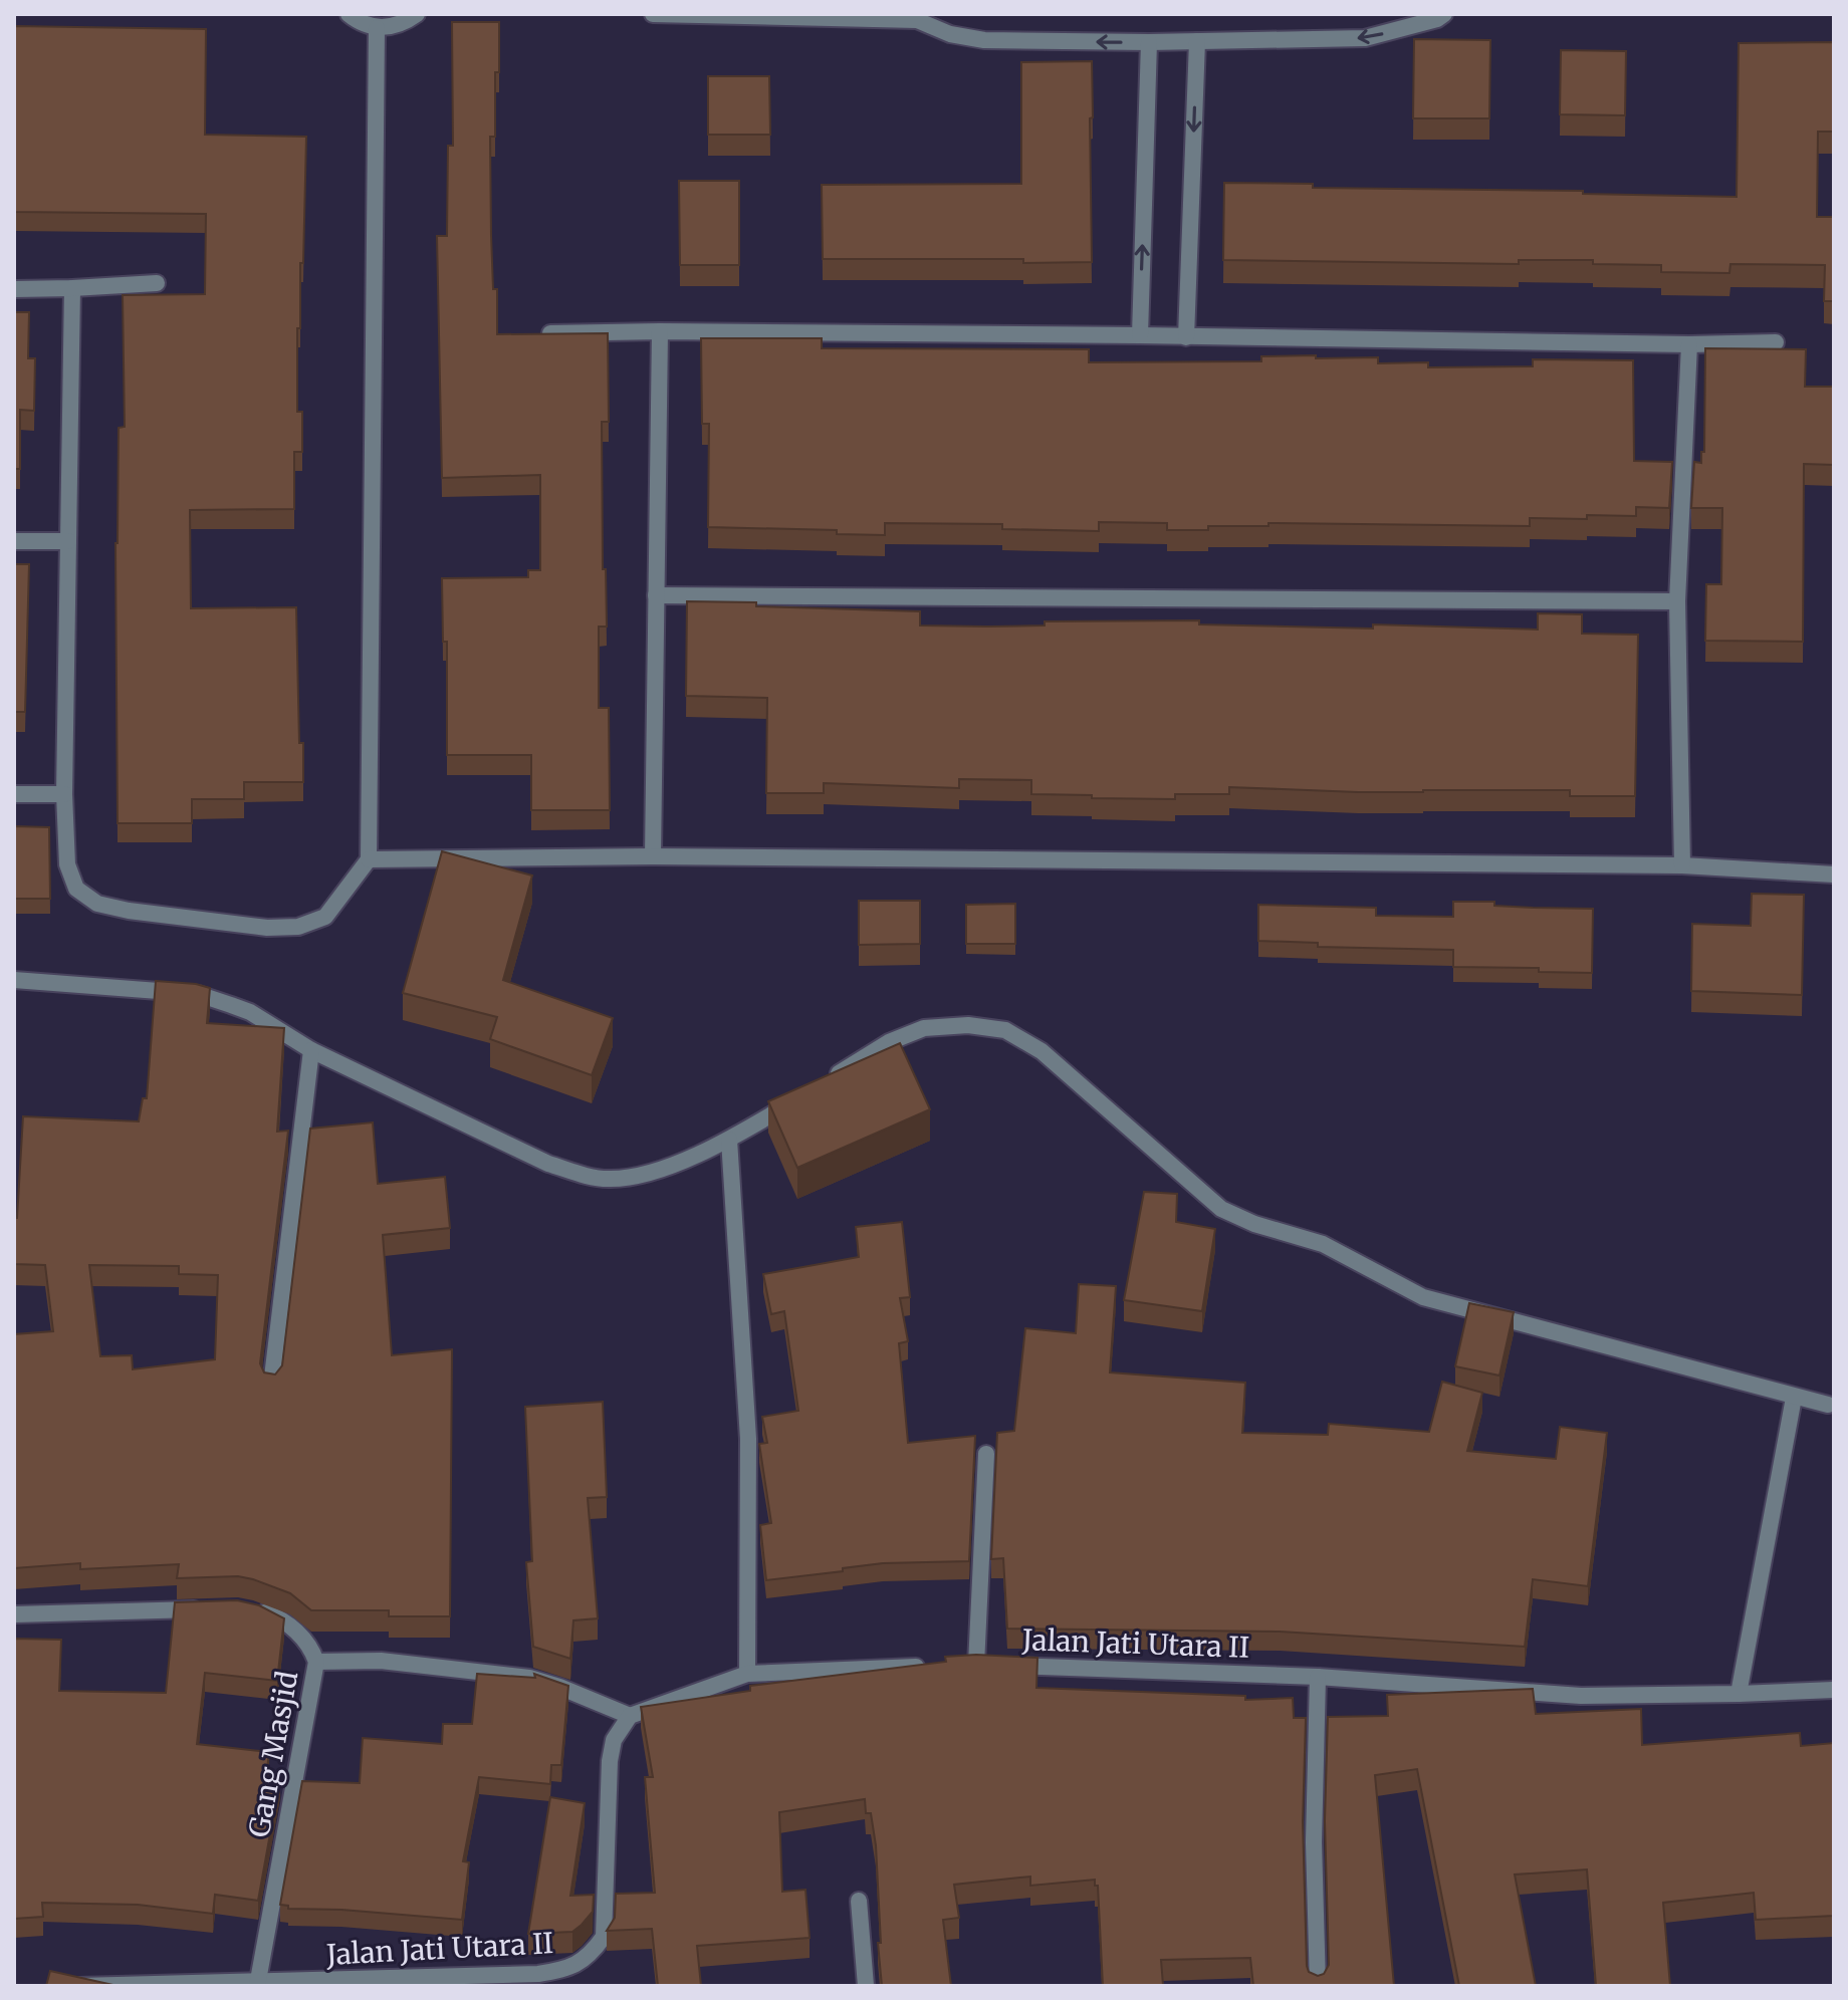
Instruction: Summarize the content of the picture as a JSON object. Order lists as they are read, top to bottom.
{
  "streets": {
    "street": ["Jalan Jati Utara II", "Gang Masjid"]
  },
  "crossings": [
    ["Jalan Jati Utara II", "Gang Masjid"]
  ]
}
